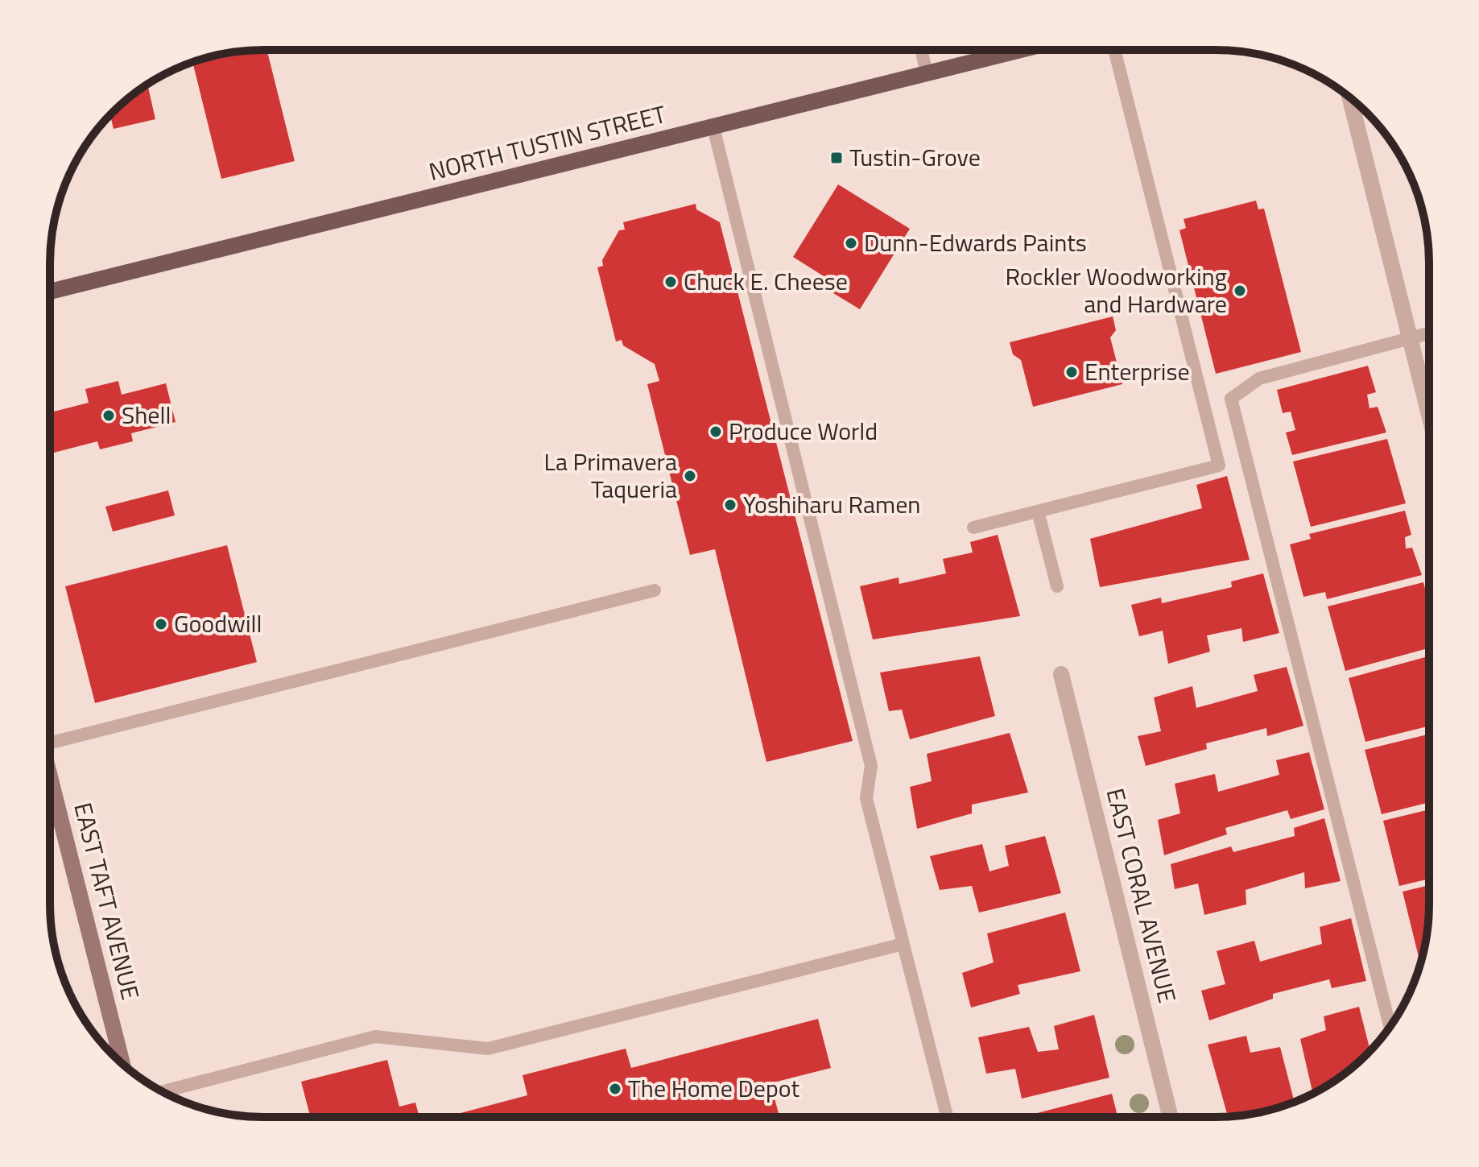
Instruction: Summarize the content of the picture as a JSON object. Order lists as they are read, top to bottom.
{
  "streets": {
    "main road": ["NORTH TUSTIN STREET", "EAST TAFT AVENUE"],
    "street": ["EAST CORAL AVENUE"]
  },
  "places": {
    "transit": ["Tustin-Grove"],
    "other": [
      "Dunn-Edwards Paints",
      "Chuck E. Cheese",
      "Rockler Woodworking and Hardware",
      "Enterprise",
      "Shell",
      "Produce World",
      "La Primavera Taqueria",
      "Yoshiharu Ramen",
      "Goodwill",
      "The Home Depot"
    ]
  }
}
